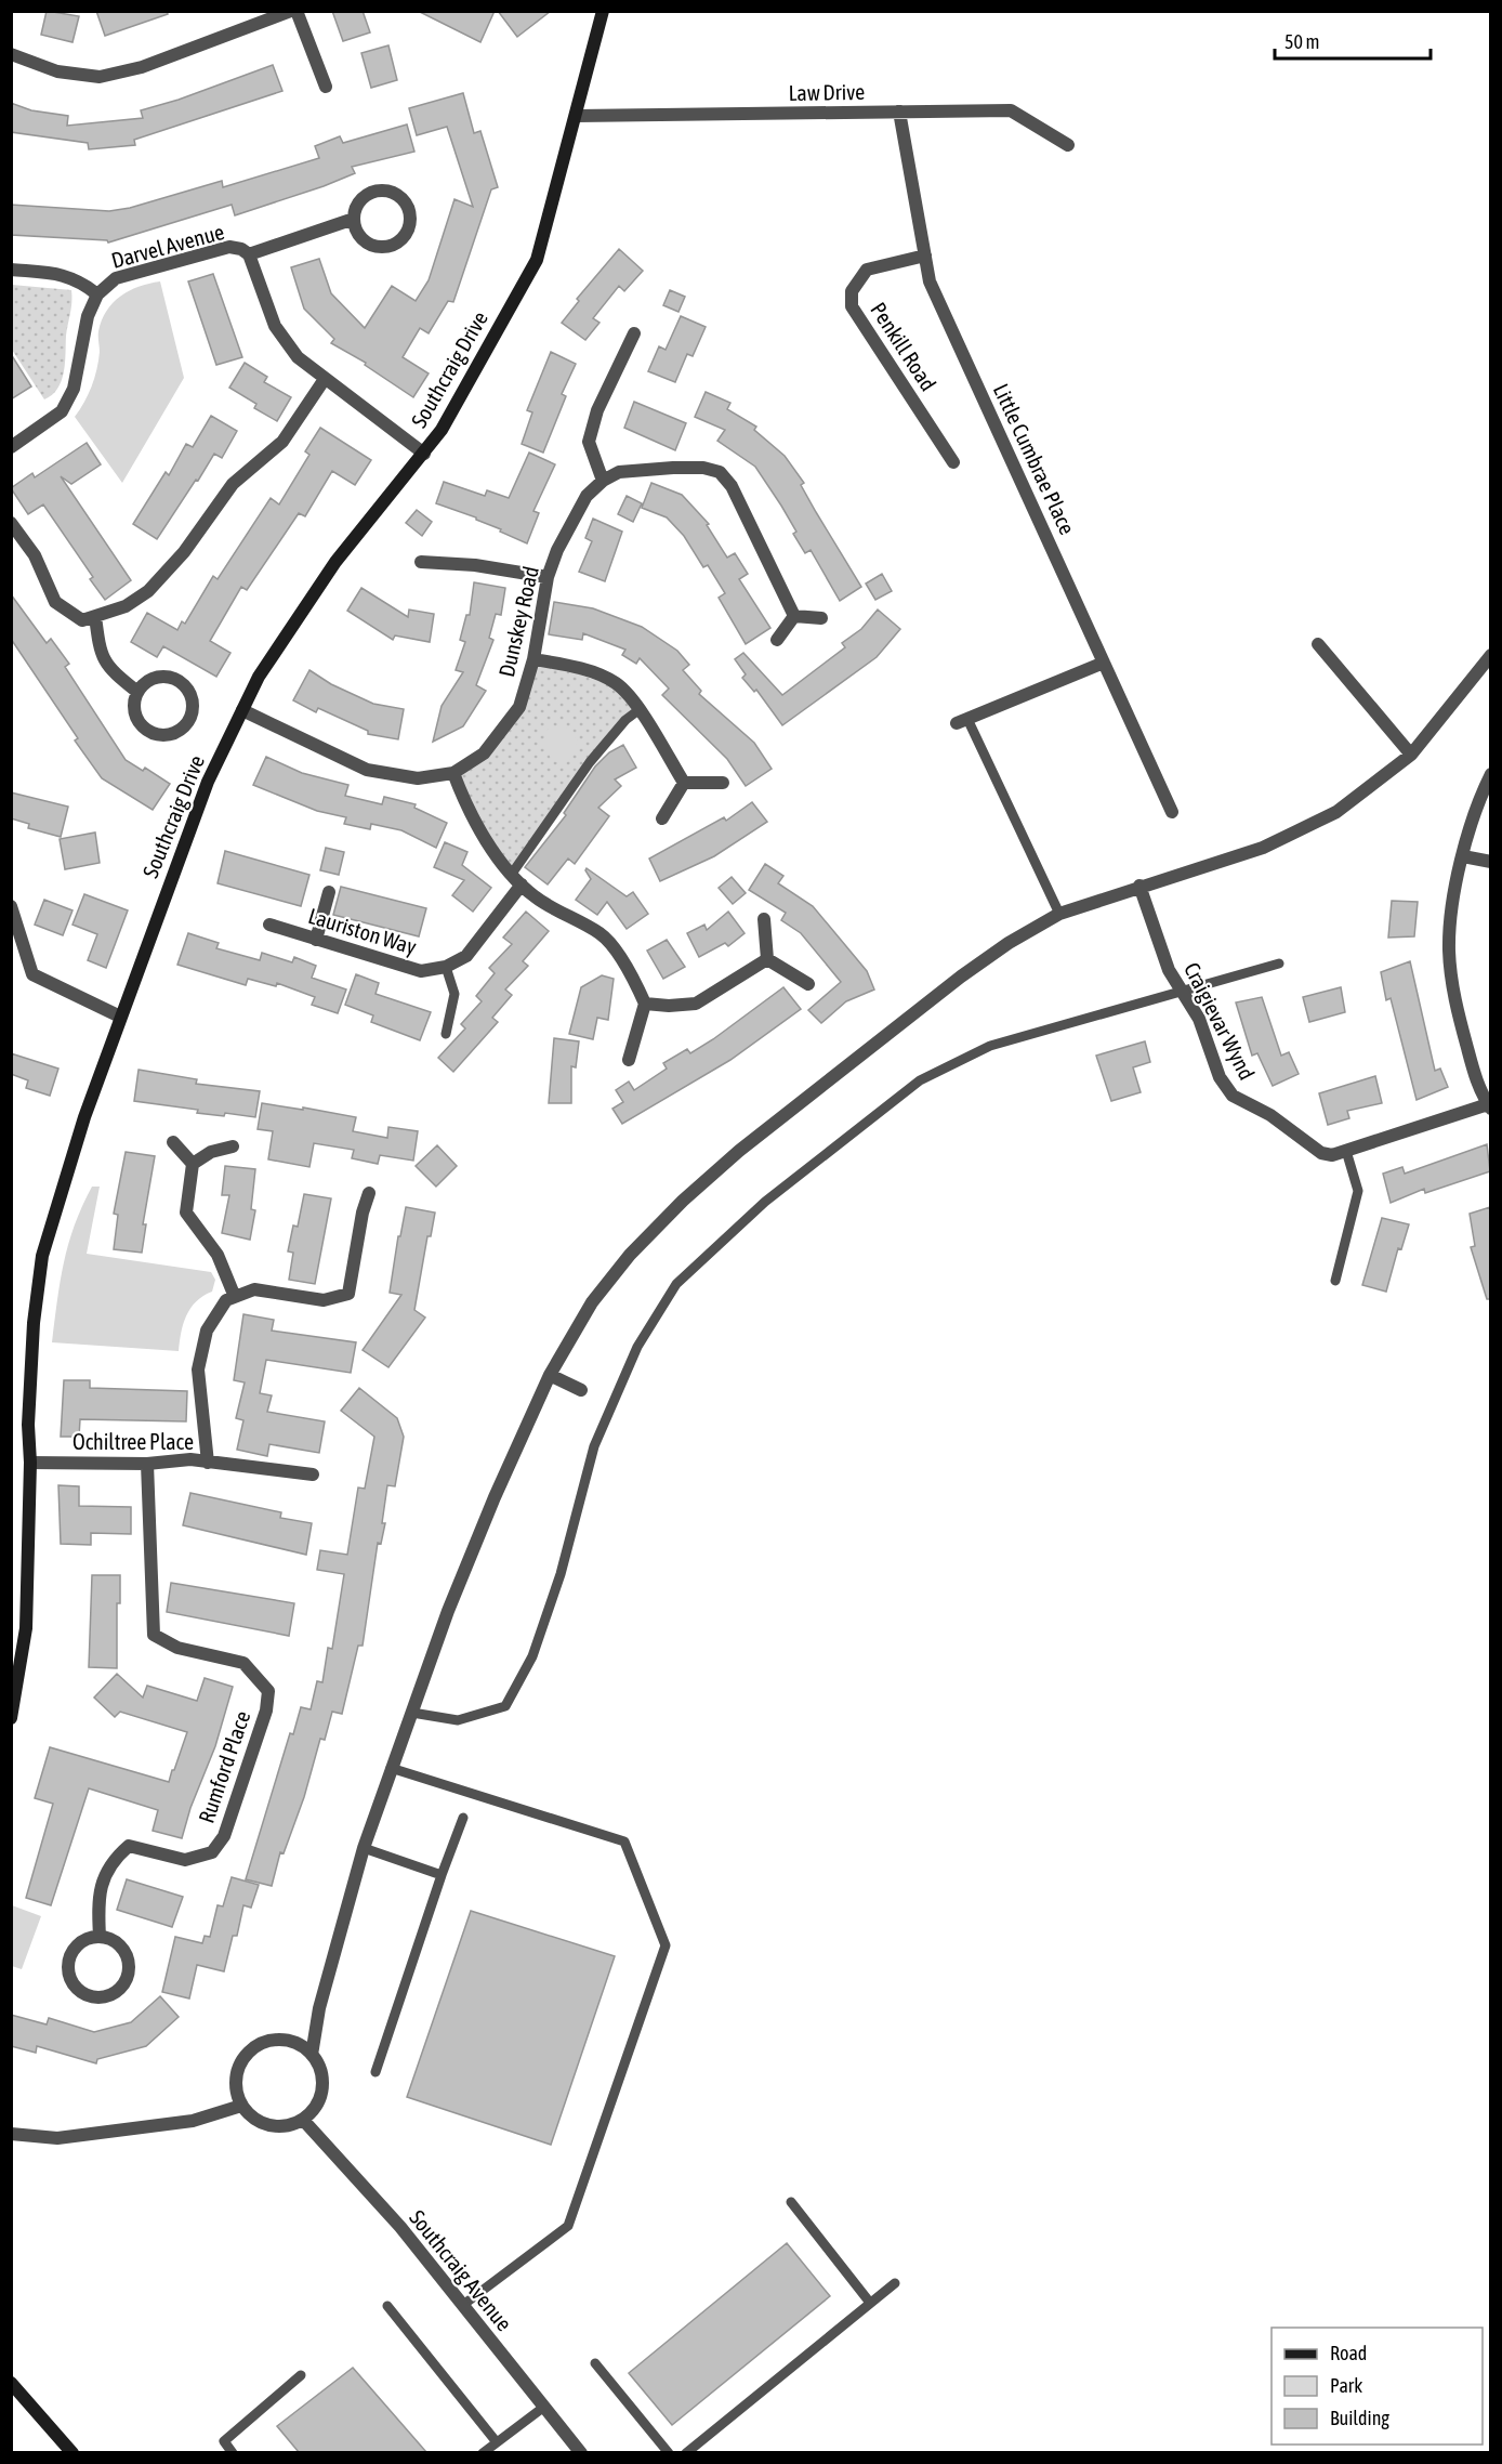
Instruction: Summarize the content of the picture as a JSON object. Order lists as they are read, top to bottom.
{
  "streets": {
    "street": [
      "Law Drive",
      "Darvel Avenue",
      "Penkill Road",
      "Southcraig Drive",
      "Little Cumbrae Place",
      "Dunskey Road",
      "Lauriston Way",
      "Craigievar Wynd",
      "Ochiltree Place",
      "Rumford Place",
      "Southcraig Avenue"
    ]
  },
  "crossings": [
    ["Law Drive", "Southcraig Drive"],
    ["Law Drive", "Little Cumbrae Place"],
    ["Darvel Avenue", "Southcraig Drive"],
    ["Penkill Road", "Little Cumbrae Place"],
    ["Southcraig Drive", "Dunskey Road"],
    ["Southcraig Drive", "Ochiltree Place"],
    ["Ochiltree Place", "Rumford Place"]
  ],
  "legend": ["Road", "Park", "Building"],
  "scale_bar": "50 m"
}
